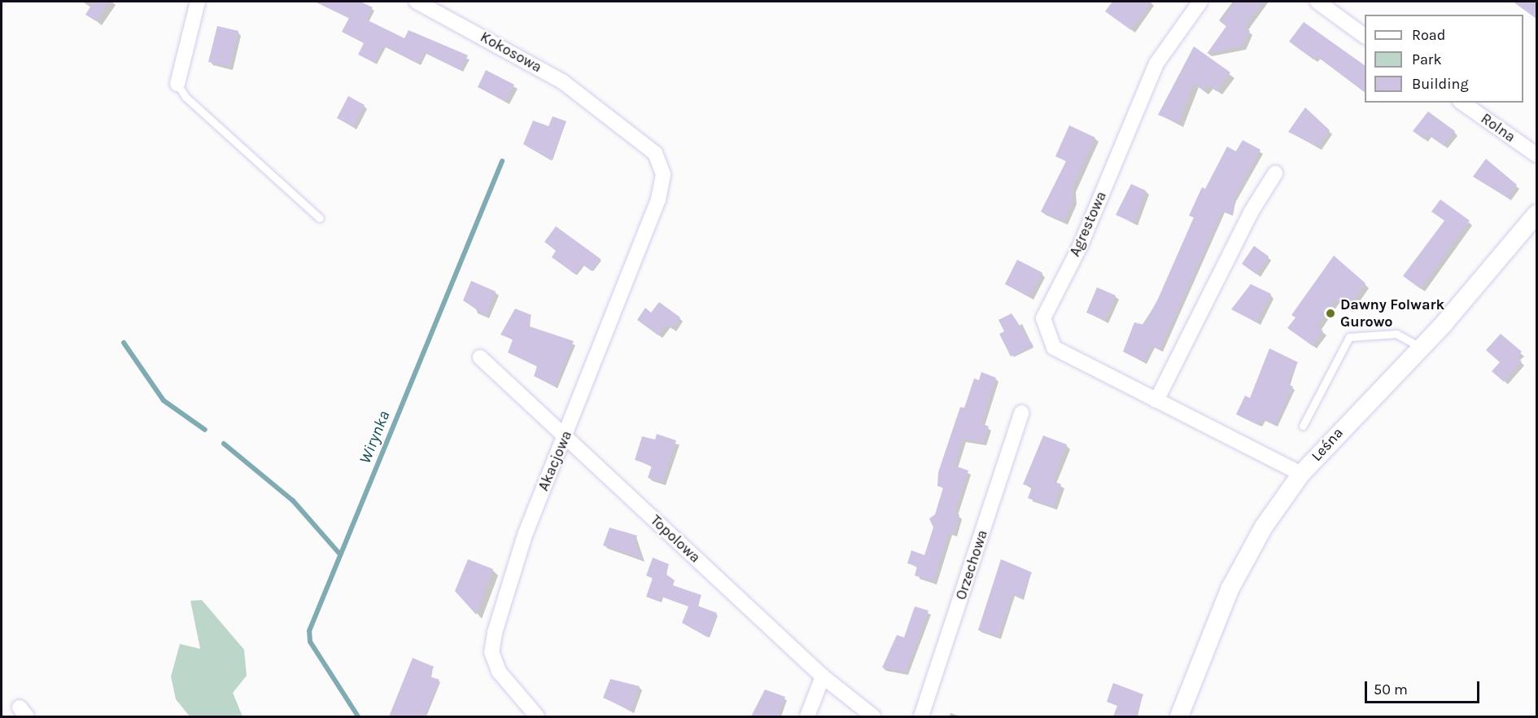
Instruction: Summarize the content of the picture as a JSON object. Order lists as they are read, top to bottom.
{
  "streets": {
    "street": [
      "Kokosowa",
      "Rolna",
      "Agrestowa",
      "Leśna",
      "Akacjowa",
      "Topolowa",
      "Orzechowa"
    ]
  },
  "crossings": [
    ["Kokosowa", "Akacjowa"],
    ["Agrestowa", "Leśna"],
    ["Akacjowa", "Topolowa"]
  ],
  "water": ["Wirynka"],
  "places": ["Dawny Folwark Gurowo"],
  "legend": ["Road", "Park", "Building"],
  "scale_bar": "50 m"
}
